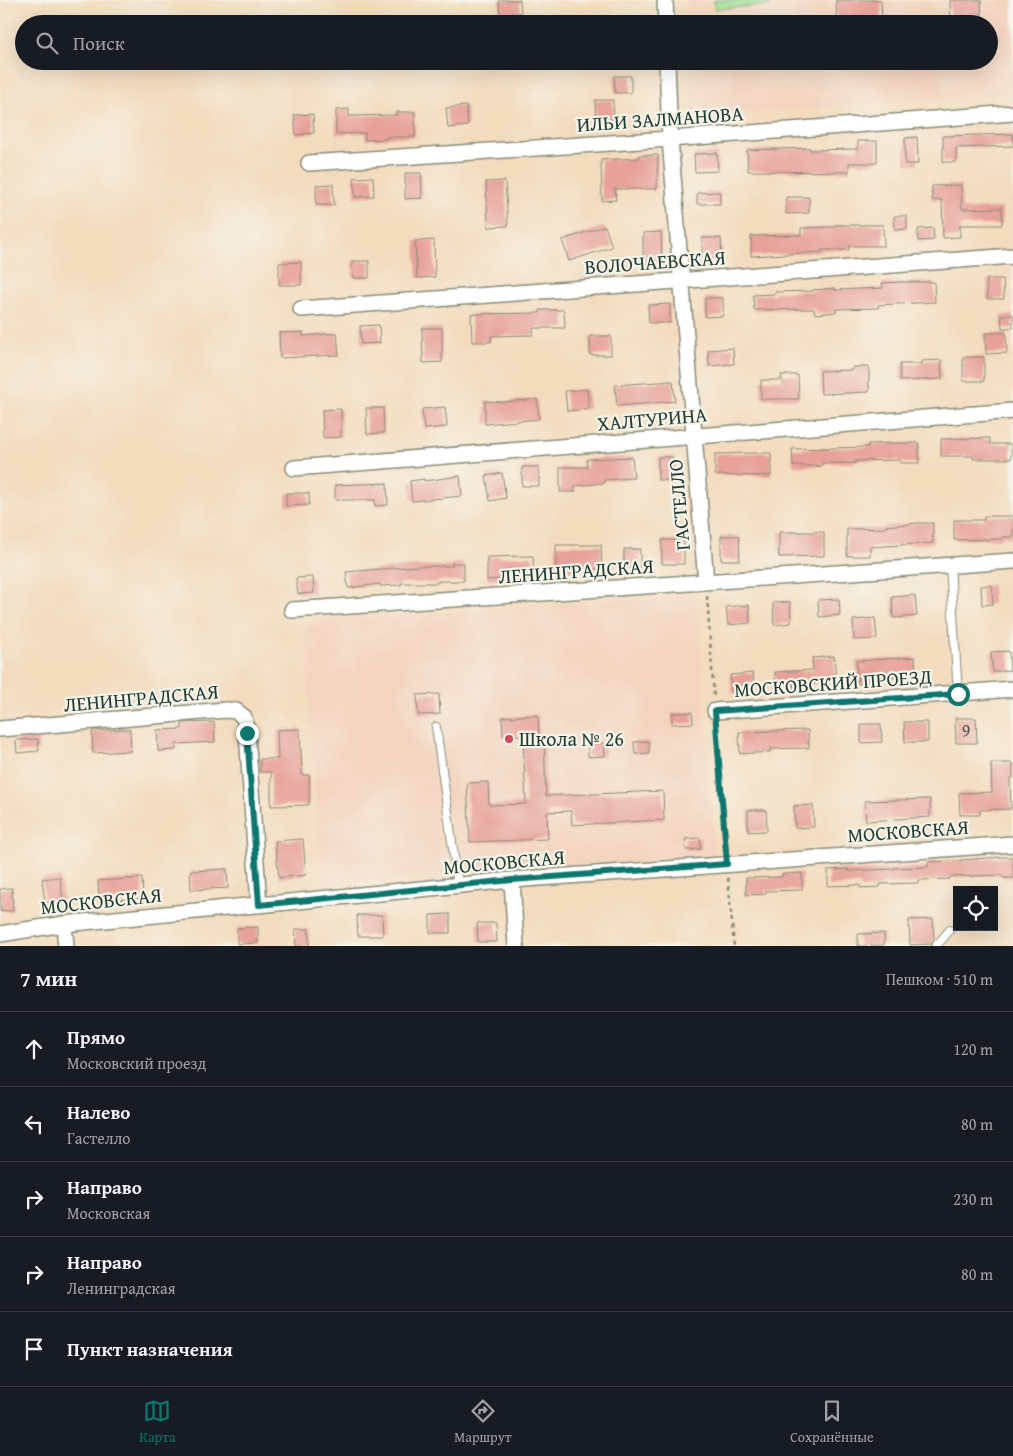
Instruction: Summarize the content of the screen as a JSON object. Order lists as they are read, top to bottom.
{
  "streets": {
    "street": [
      "ИЛЬИ ЗАЛМАНОВА",
      "ВОЛОЧАЕВСКАЯ",
      "ХАЛТУРИНА",
      "ГАСТЕЛЛО",
      "ЛЕНИНГРАДСКАЯ",
      "МОСКОВСКИЙ ПРОЕЗД",
      "МОСКОВСКАЯ"
    ]
  },
  "crossings": [
    ["ИЛЬИ ЗАЛМАНОВА", "ГАСТЕЛЛО"],
    ["ВОЛОЧАЕВСКАЯ", "ГАСТЕЛЛО"],
    ["ХАЛТУРИНА", "ГАСТЕЛЛО"],
    ["ГАСТЕЛЛО", "ЛЕНИНГРАДСКАЯ"],
    ["ЛЕНИНГРАДСКАЯ", "МОСКОВСКАЯ"]
  ],
  "places": ["Школа № 26"],
  "house_numbers": ["9"],
  "page": {
    "search": "Поиск",
    "heading": ["7 мин", "Пешком · 510 m"],
    "list": [
      ["Прямо", "Московский проезд", "120 m"],
      ["Налево", "Гастелло", "80 m"],
      ["Направо", "Московская", "230 m"],
      ["Направо", "Ленинградская", "80 m"],
      "Пункт назначения"
    ],
    "nav": ["Карта", "Маршрут", "Сохранённые"]
  }
}
